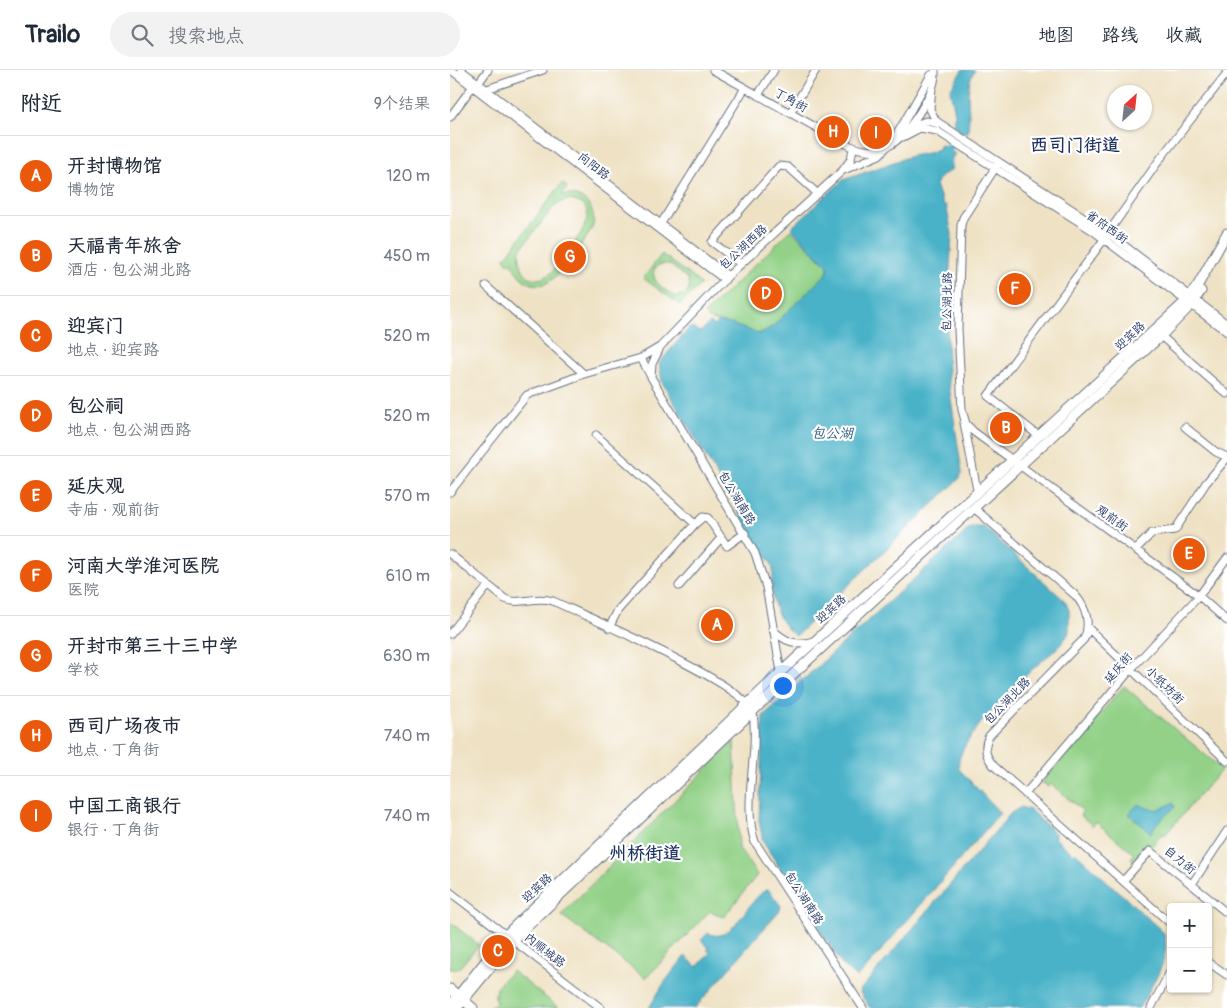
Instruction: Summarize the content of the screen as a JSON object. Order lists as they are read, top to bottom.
{
  "streets": {
    "main road": ["迎宾路"],
    "street": [
      "丁角街",
      "向阳路",
      "省府西街",
      "包公湖西路",
      "包公湖北路",
      "包公湖南路",
      "观前街",
      "延庆街",
      "小纸坊街",
      "自力街",
      "内顺城路"
    ]
  },
  "crossings": [
    ["丁角街", "包公湖西路"],
    ["向阳路", "包公湖西路"],
    ["省府西街", "包公湖北路"],
    ["省府西街", "迎宾路"],
    ["包公湖西路", "包公湖南路"],
    ["包公湖北路", "迎宾路"],
    ["包公湖北路", "延庆街"],
    ["包公湖北路", "小纸坊街"],
    ["包公湖北路", "自力街"],
    ["迎宾路", "包公湖南路"],
    ["迎宾路", "观前街"],
    ["迎宾路", "内顺城路"],
    ["观前街", "延庆街"],
    ["延庆街", "小纸坊街"]
  ],
  "districts": ["西司门街道", "州桥街道"],
  "water": ["包公湖"],
  "north": "top right",
  "page": {
    "header": "Trailo",
    "search": "搜索地点",
    "nav": ["地图", "路线", "收藏"],
    "heading": ["附近", "9个结果"],
    "pins": [
      "H",
      "I",
      "G",
      "F",
      "D",
      "B",
      "E",
      "A",
      "C"
    ],
    "list": [
      {
        "mark": "A",
        "name": "开封博物馆",
        "note": "博物馆",
        "value": "120 m"
      },
      {
        "mark": "B",
        "name": "天福青年旅舍",
        "note": "酒店 · 包公湖北路",
        "value": "450 m"
      },
      {
        "mark": "C",
        "name": "迎宾门",
        "note": "地点 · 迎宾路",
        "value": "520 m"
      },
      {
        "mark": "D",
        "name": "包公祠",
        "note": "地点 · 包公湖西路",
        "value": "520 m"
      },
      {
        "mark": "E",
        "name": "延庆观",
        "note": "寺庙 · 观前街",
        "value": "570 m"
      },
      {
        "mark": "F",
        "name": "河南大学淮河医院",
        "note": "医院",
        "value": "610 m"
      },
      {
        "mark": "G",
        "name": "开封市第三十三中学",
        "note": "学校",
        "value": "630 m"
      },
      {
        "mark": "H",
        "name": "西司广场夜市",
        "note": "地点 · 丁角街",
        "value": "740 m"
      },
      {
        "mark": "I",
        "name": "中国工商银行",
        "note": "银行 · 丁角街",
        "value": "740 m"
      }
    ],
    "map_buttons": ["+", "−"]
  }
}
